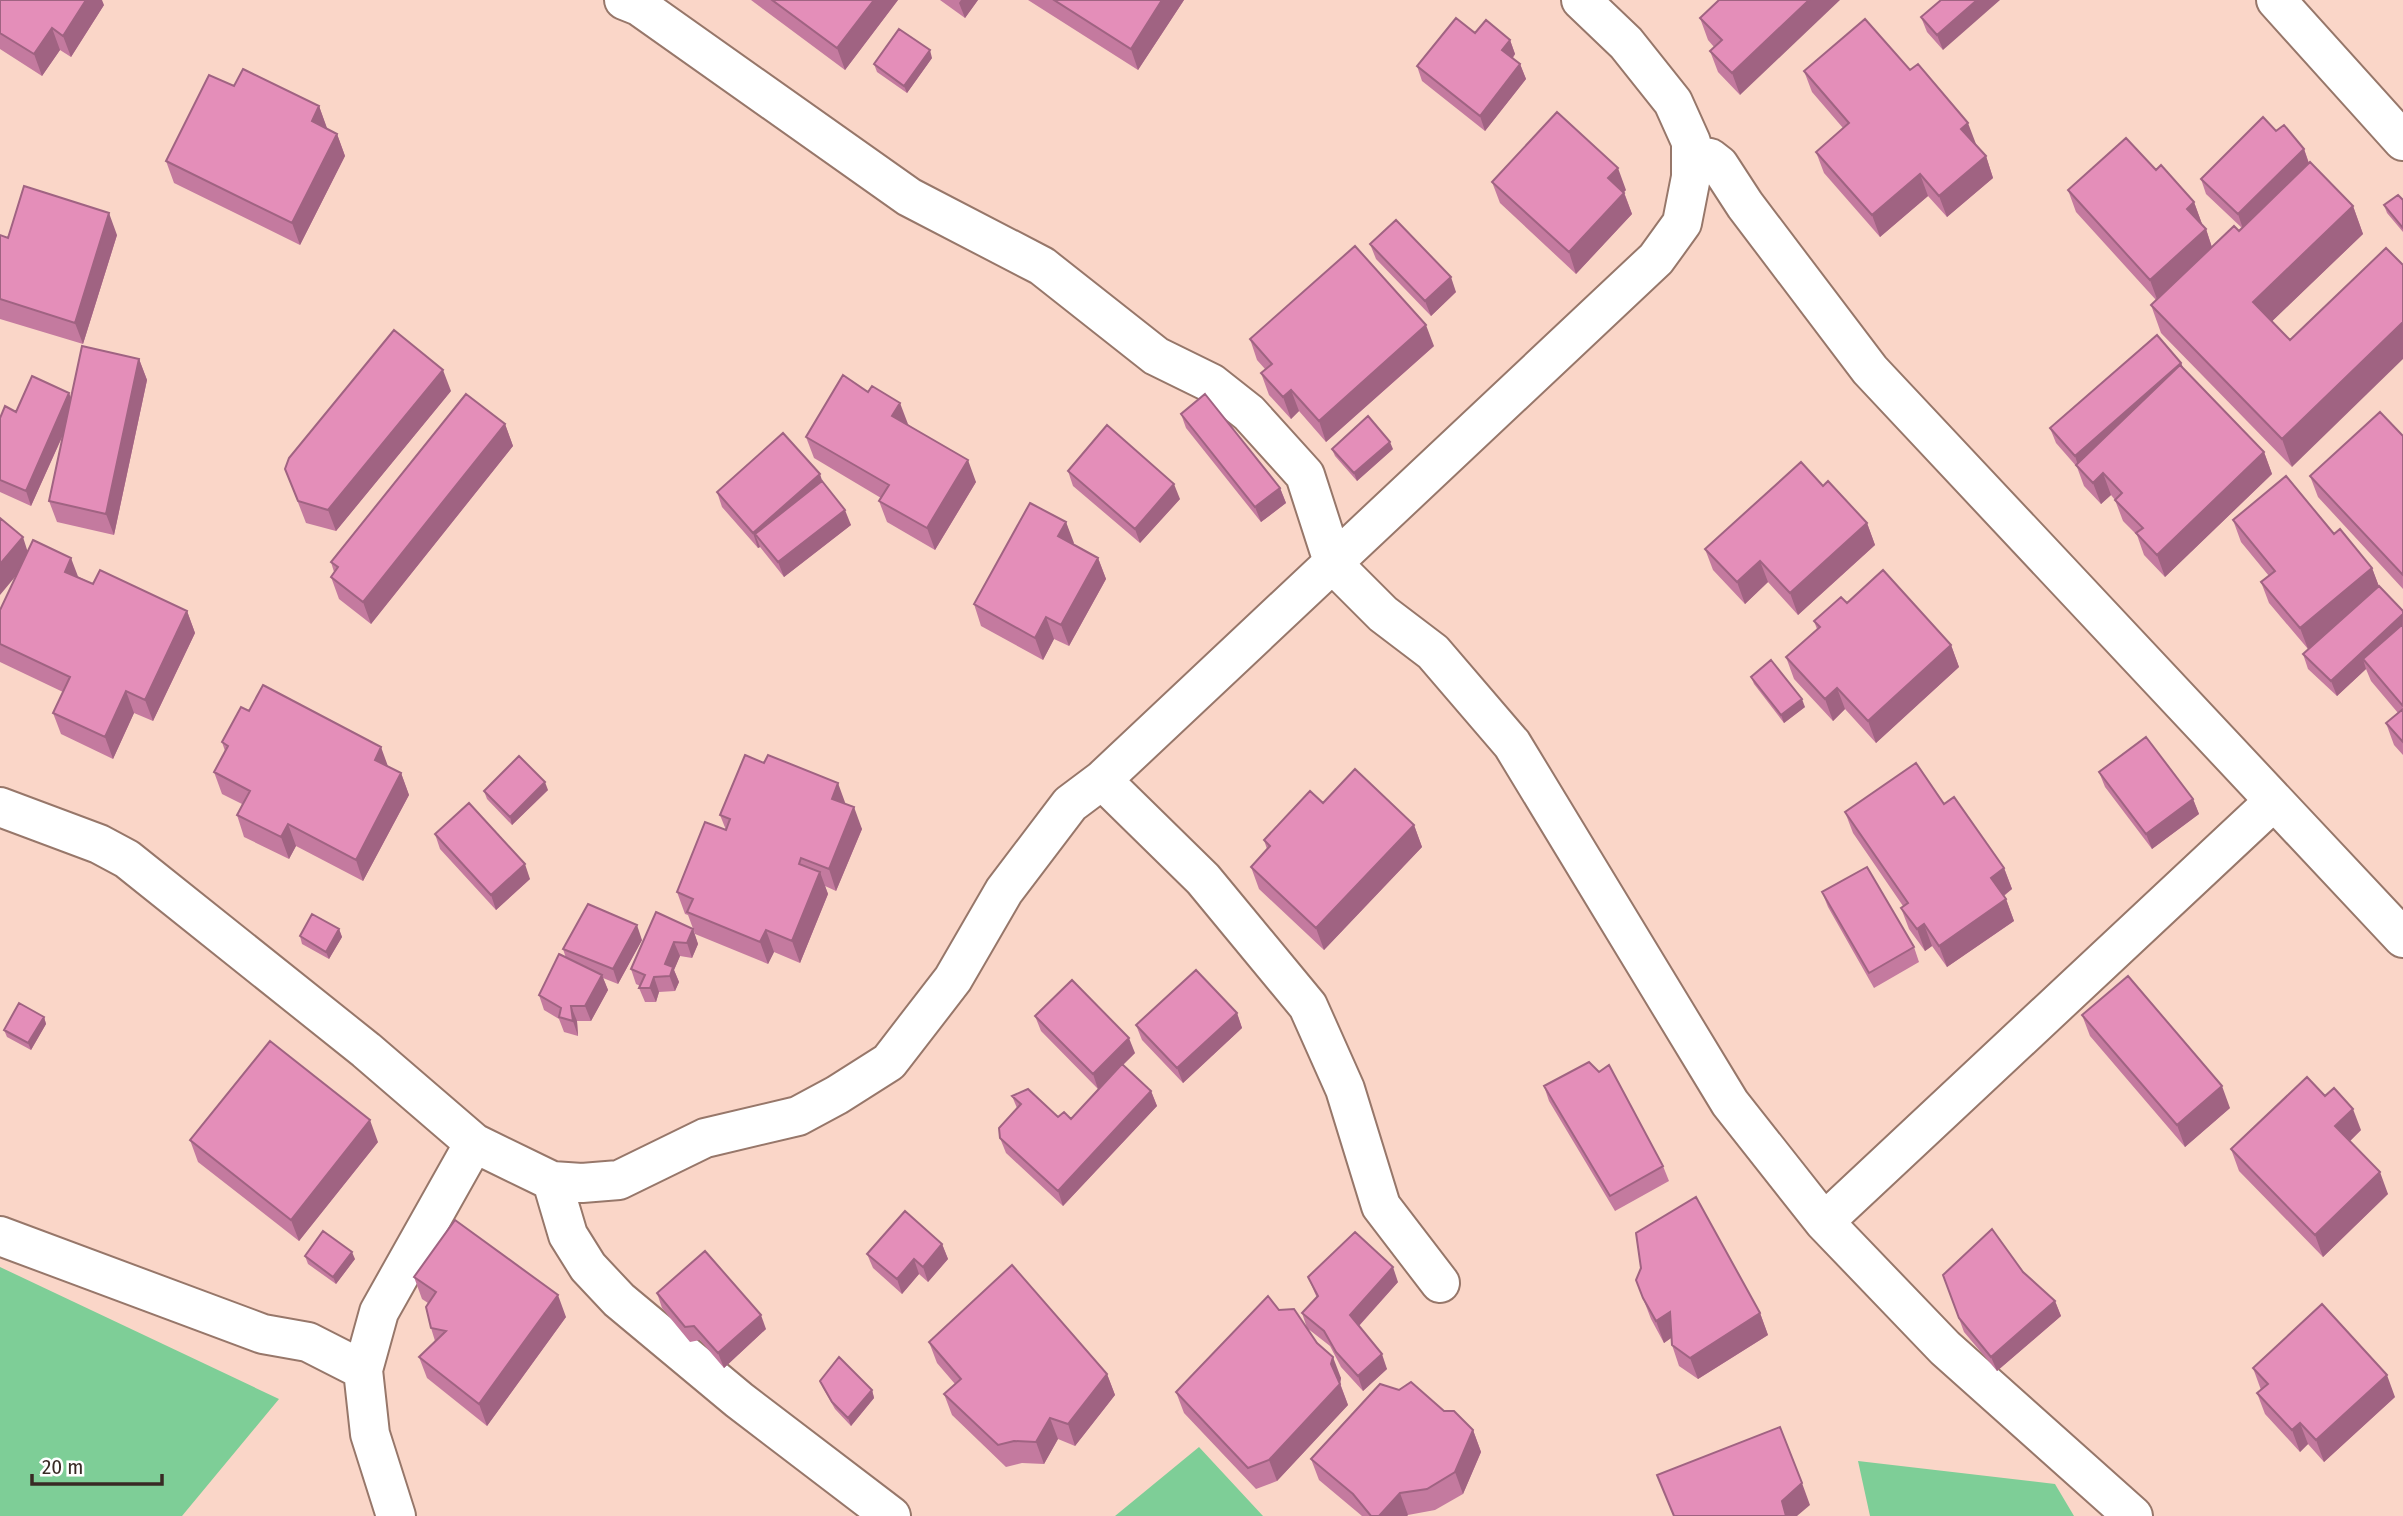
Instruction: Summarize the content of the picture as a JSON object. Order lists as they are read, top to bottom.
{
  "scale_bar": "20 m"
}
